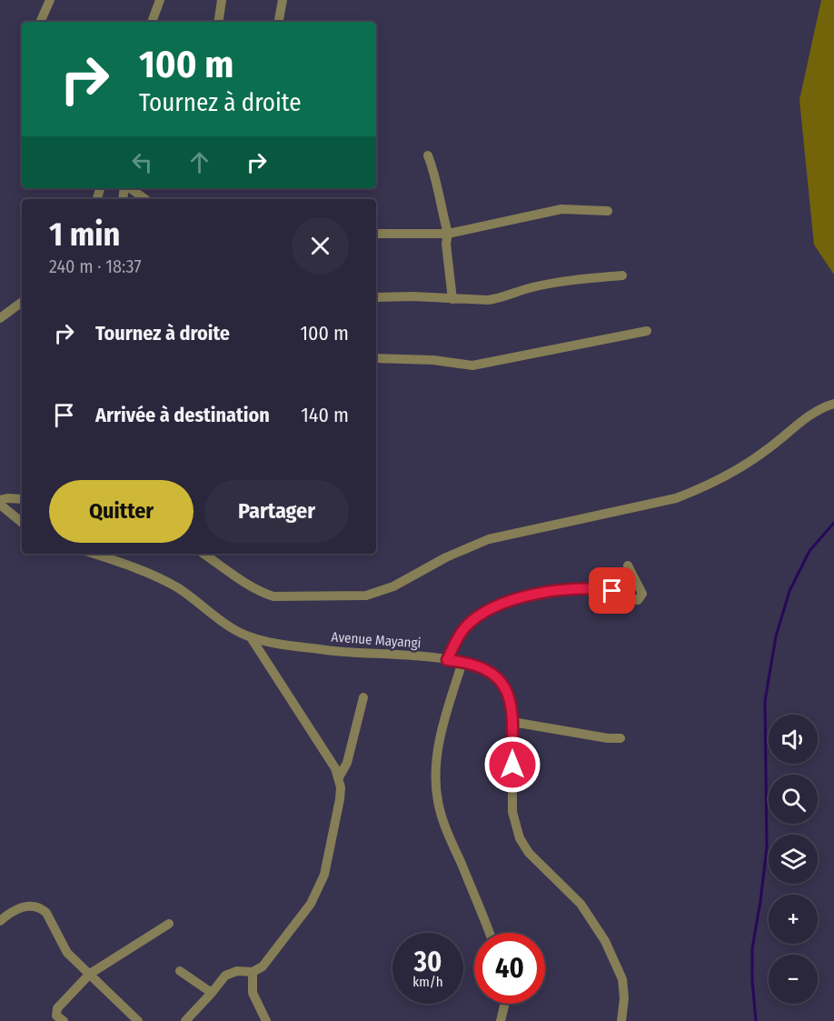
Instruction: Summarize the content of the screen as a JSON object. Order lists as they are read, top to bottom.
{
  "streets": {
    "street": ["Avenue Mayangi"]
  },
  "page": {
    "turn": ["100 m", "Tournez à droite"],
    "heading": ["1 min", "240 m · 18:37"],
    "list": [
      {
        "name": "Tournez à droite",
        "value": "100 m"
      },
      {
        "name": "Arrivée à destination",
        "value": "140 m"
      }
    ],
    "buttons": ["Quitter", "Partager"],
    "map_buttons": ["+", "−"],
    "speed": "30 km/h",
    "limit": "40"
  }
}
